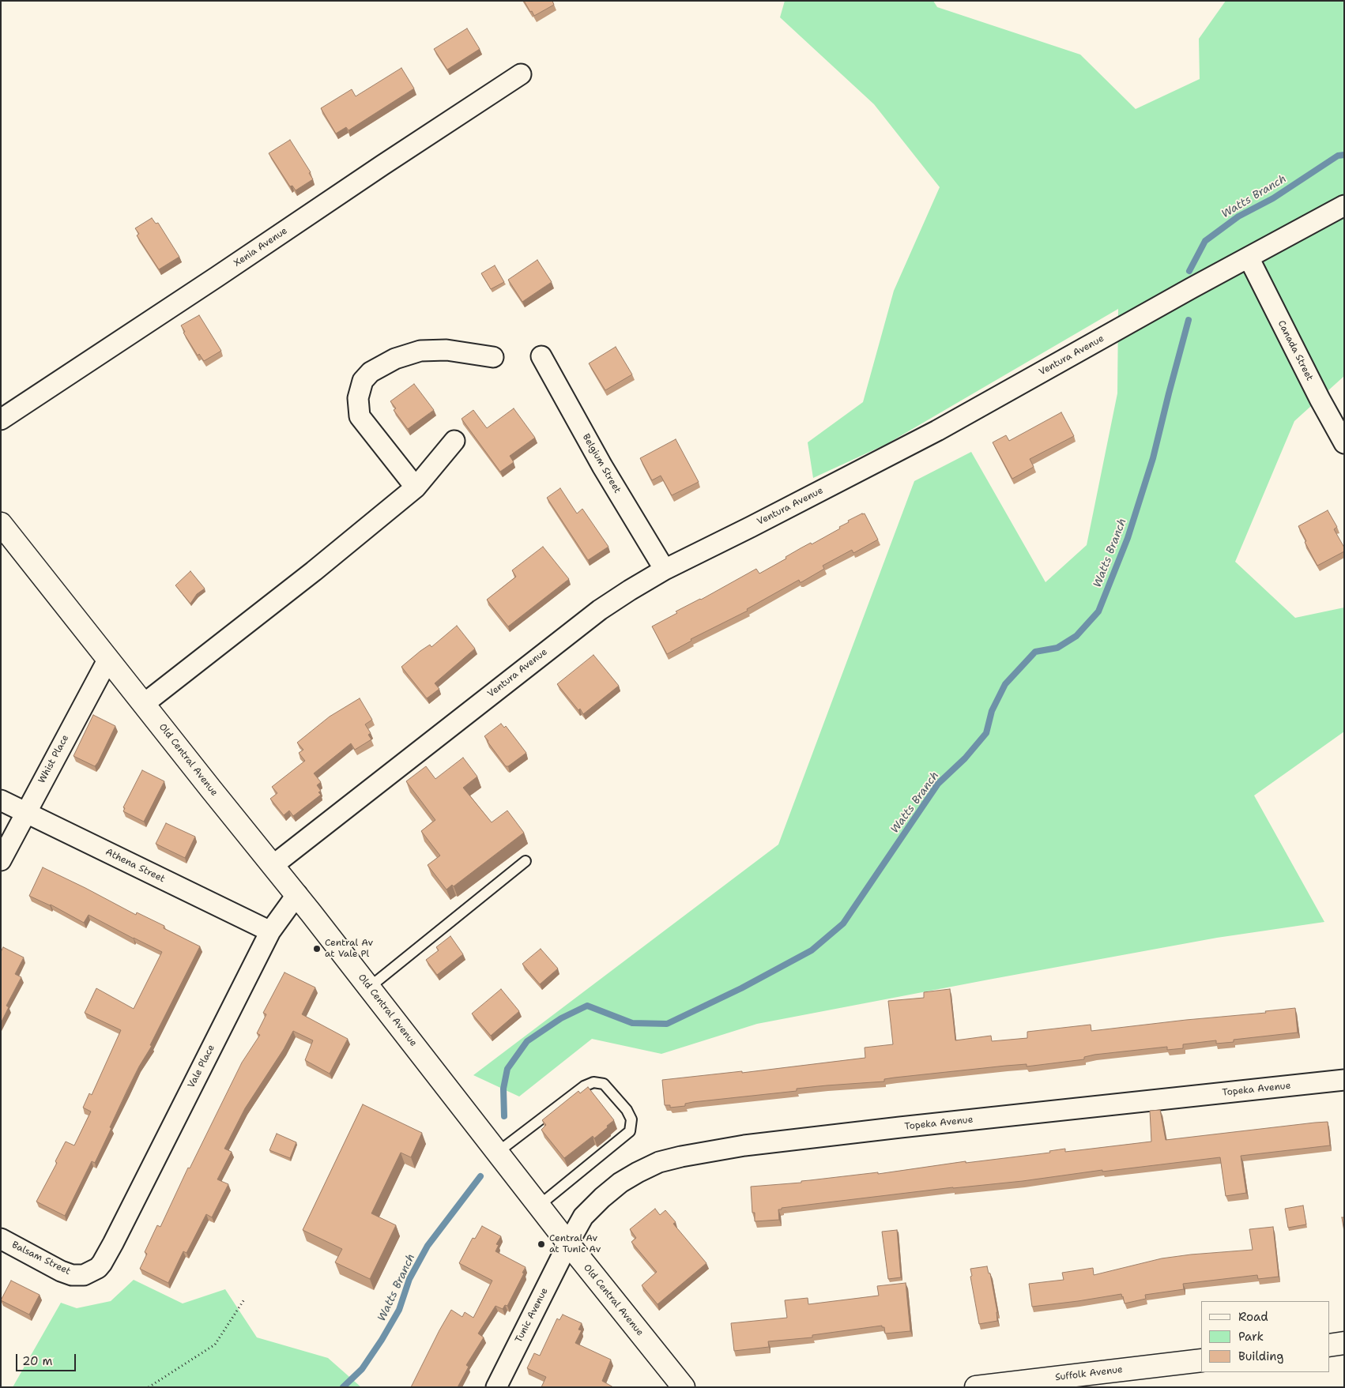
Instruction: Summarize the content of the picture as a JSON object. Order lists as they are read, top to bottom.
{
  "streets": {
    "main road": ["Old Central Avenue", "Suffolk Avenue"],
    "street": [
      "Xenia Avenue",
      "Canada Street",
      "Ventura Avenue",
      "Belgium Street",
      "Whist Place",
      "Athena Street",
      "Vale Place",
      "Topeka Avenue",
      "Balsam Street",
      "Tunic Avenue"
    ]
  },
  "crossings": [
    ["Canada Street", "Ventura Avenue"],
    ["Ventura Avenue", "Belgium Street"],
    ["Ventura Avenue", "Old Central Avenue"],
    ["Whist Place", "Old Central Avenue"],
    ["Whist Place", "Athena Street"],
    ["Old Central Avenue", "Vale Place"],
    ["Old Central Avenue", "Topeka Avenue"],
    ["Old Central Avenue", "Tunic Avenue"],
    ["Athena Street", "Vale Place"],
    ["Vale Place", "Balsam Street"],
    ["Topeka Avenue", "Tunic Avenue"]
  ],
  "water": ["Watts Branch"],
  "places": ["Central Av at Vale Pl", "Central Av at Tunic Av"],
  "legend": ["Road", "Park", "Building"],
  "scale_bar": "20 m"
}
